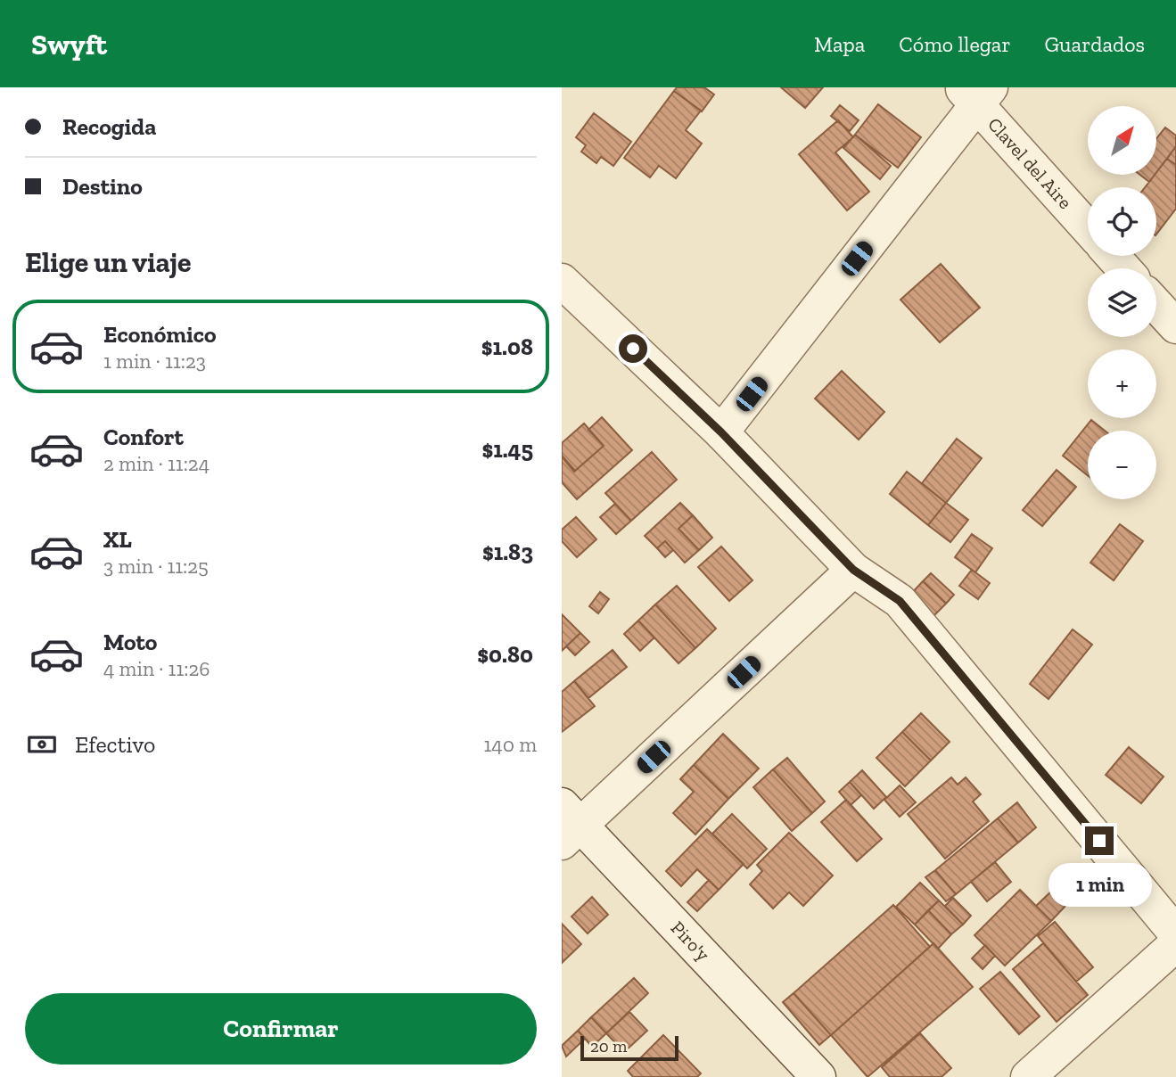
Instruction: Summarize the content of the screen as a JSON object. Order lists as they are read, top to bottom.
{
  "streets": {
    "street": ["Clavel del Aire", "Piro'y"]
  },
  "scale_bar": "20 m",
  "north": "top right",
  "page": {
    "header": "Swyft",
    "nav": ["Mapa", "Cómo llegar", "Guardados"],
    "banner": ["Recogida", "Destino"],
    "map_buttons": ["+", "−"],
    "heading": "Elige un viaje",
    "list": [
      {
        "name": "Económico",
        "note": "1 min · 11:23",
        "value": "$1.08"
      },
      {
        "name": "Confort",
        "note": "2 min · 11:24",
        "value": "$1.45"
      },
      {
        "name": "XL",
        "note": "3 min · 11:25",
        "value": "$1.83"
      },
      {
        "name": "Moto",
        "note": "4 min · 11:26",
        "value": "$0.80"
      }
    ],
    "pay": ["Efectivo", "140 m"],
    "bubble": "1 min",
    "buttons": "Confirmar",
    "scale": "20 m"
  }
}
